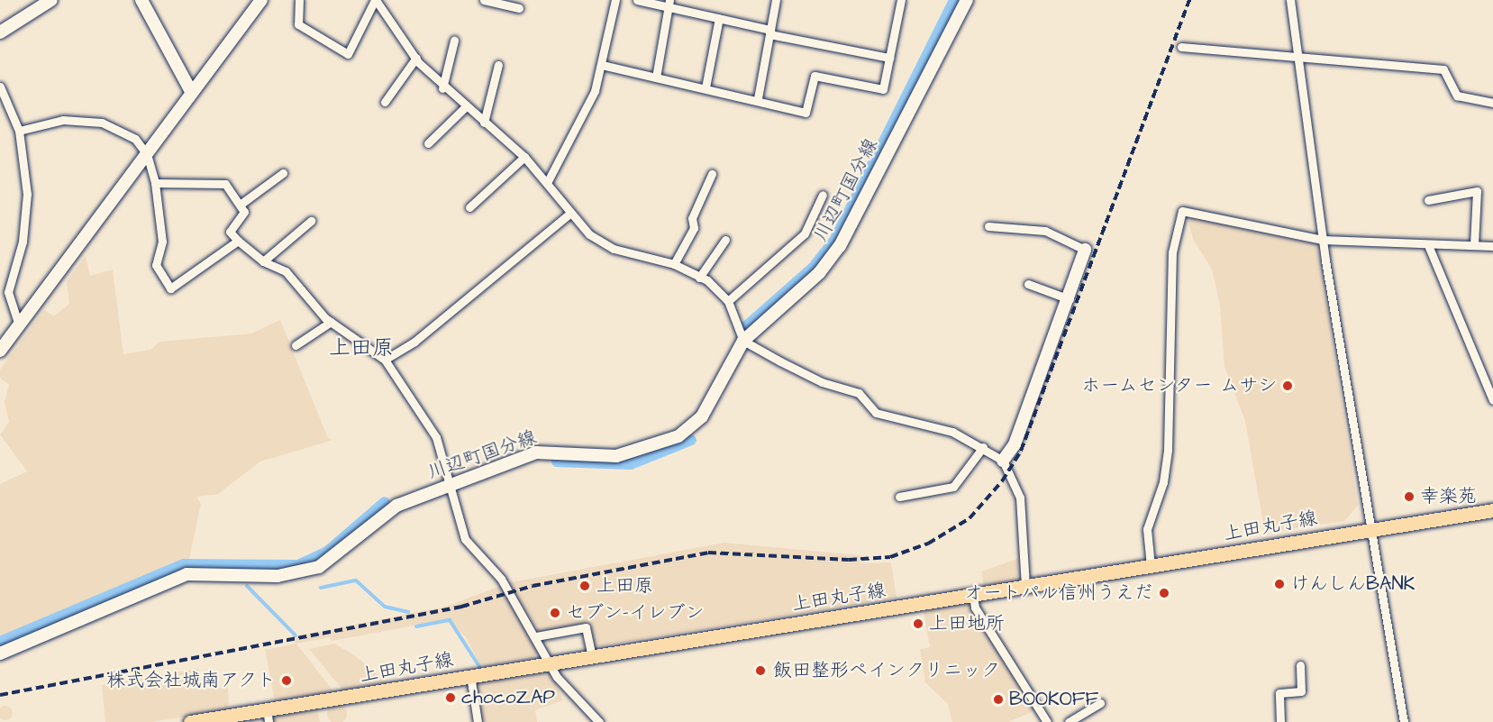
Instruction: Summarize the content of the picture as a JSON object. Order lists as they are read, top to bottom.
{
  "streets": {
    "main road": ["上田丸子線"],
    "street": ["川辺町国分線"]
  },
  "districts": ["上田原"],
  "places": [
    "ホームセンター ムサシ",
    "幸楽苑",
    "けんしんBANK",
    "上田原",
    "オートパル信州うえだ",
    "セブン-イレブン",
    "上田地所",
    "飯田整形ペインクリニック",
    "株式会社城南アクト",
    "chocoZAP",
    "BOOKOFF"
  ]
}
